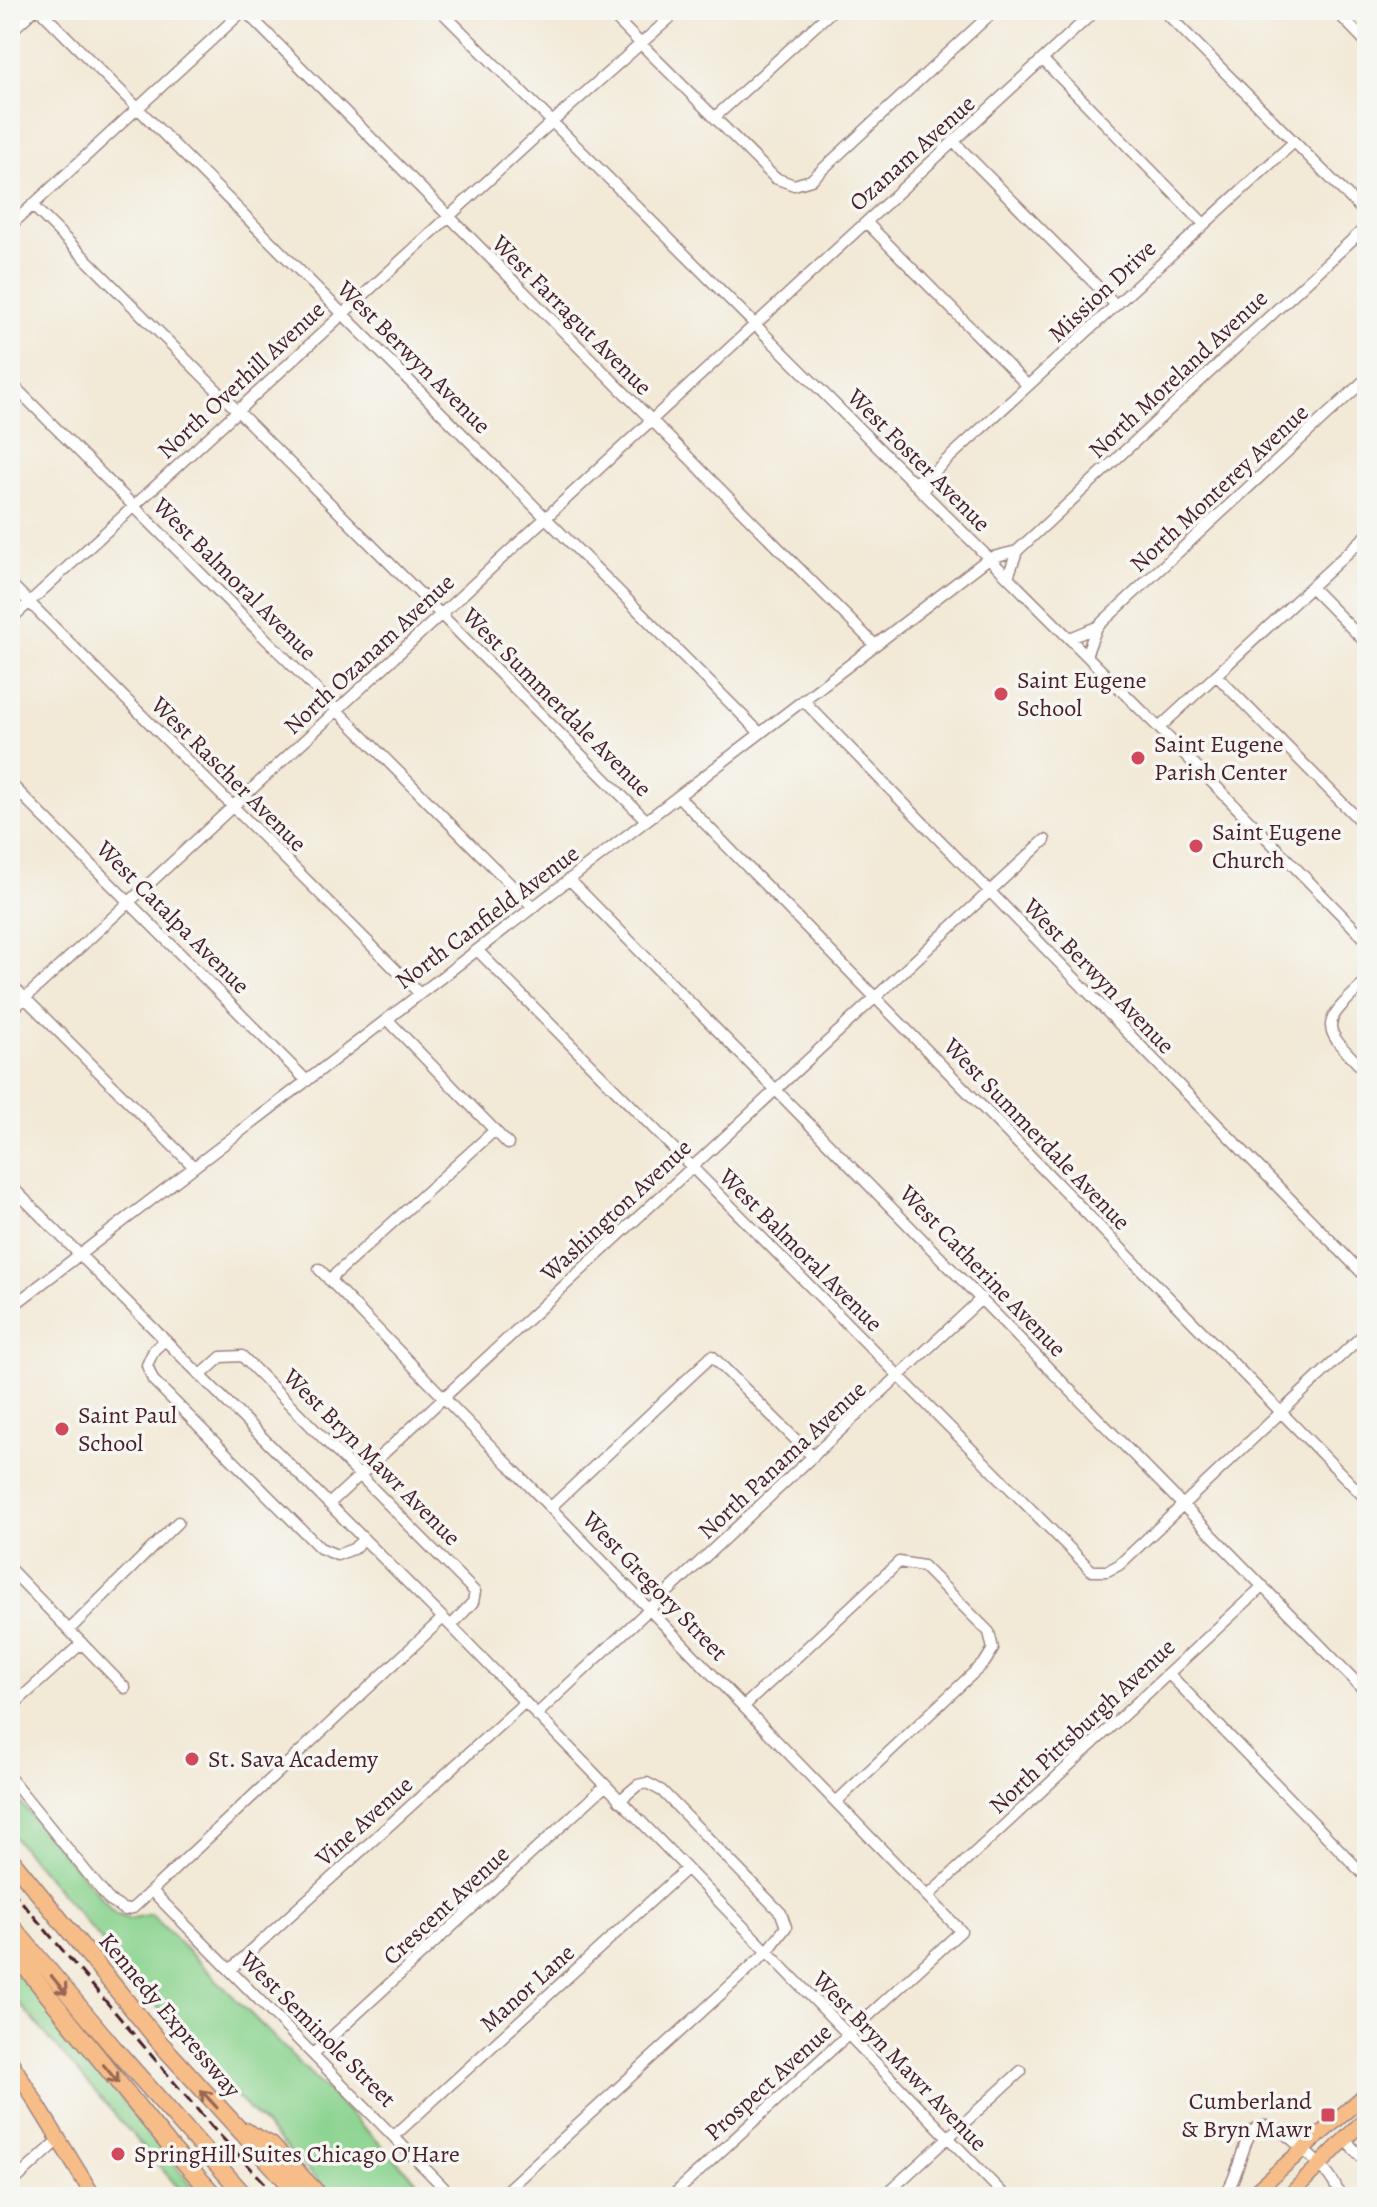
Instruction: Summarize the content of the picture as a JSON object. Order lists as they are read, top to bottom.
{
  "streets": {
    "highway": ["Kennedy Expressway"],
    "street": [
      "Ozanam Avenue",
      "Mission Drive",
      "West Farragut Avenue",
      "West Berwyn Avenue",
      "North Moreland Avenue",
      "North Overhill Avenue",
      "West Foster Avenue",
      "North Monterey Avenue",
      "West Balmoral Avenue",
      "North Ozanam Avenue",
      "West Summerdale Avenue",
      "West Rascher Avenue",
      "West Catalpa Avenue",
      "North Canfield Avenue",
      "Washington Avenue",
      "West Catherine Avenue",
      "West Bryn Mawr Avenue",
      "North Panama Avenue",
      "West Gregory Street",
      "North Pittsburgh Avenue",
      "Vine Avenue",
      "Crescent Avenue",
      "Manor Lane",
      "West Seminole Street",
      "Prospect Avenue"
    ]
  },
  "crossings": [
    ["Ozanam Avenue", "West Foster Avenue"],
    ["Ozanam Avenue", "North Ozanam Avenue"],
    ["Mission Drive", "West Foster Avenue"],
    ["West Farragut Avenue", "North Overhill Avenue"],
    ["West Farragut Avenue", "North Ozanam Avenue"],
    ["West Farragut Avenue", "North Canfield Avenue"],
    ["West Berwyn Avenue", "North Overhill Avenue"],
    ["West Berwyn Avenue", "North Ozanam Avenue"],
    ["West Berwyn Avenue", "North Canfield Avenue"],
    ["West Berwyn Avenue", "Washington Avenue"],
    ["North Moreland Avenue", "West Foster Avenue"],
    ["North Moreland Avenue", "North Canfield Avenue"],
    ["North Overhill Avenue", "West Foster Avenue"],
    ["North Overhill Avenue", "West Balmoral Avenue"],
    ["North Overhill Avenue", "West Summerdale Avenue"],
    ["North Overhill Avenue", "West Rascher Avenue"],
    ["West Foster Avenue", "North Monterey Avenue"],
    ["West Foster Avenue", "North Ozanam Avenue"],
    ["West Foster Avenue", "North Canfield Avenue"],
    ["West Balmoral Avenue", "North Ozanam Avenue"],
    ["West Balmoral Avenue", "North Canfield Avenue"],
    ["West Balmoral Avenue", "Washington Avenue"],
    ["West Balmoral Avenue", "West Catherine Avenue"],
    ["West Balmoral Avenue", "North Panama Avenue"],
    ["North Ozanam Avenue", "West Summerdale Avenue"],
    ["North Ozanam Avenue", "West Rascher Avenue"],
    ["North Ozanam Avenue", "West Catalpa Avenue"],
    ["West Summerdale Avenue", "North Canfield Avenue"],
    ["West Summerdale Avenue", "Washington Avenue"],
    ["West Rascher Avenue", "North Canfield Avenue"],
    ["West Catalpa Avenue", "North Canfield Avenue"],
    ["North Canfield Avenue", "West Catherine Avenue"],
    ["North Canfield Avenue", "West Bryn Mawr Avenue"],
    ["Washington Avenue", "West Catherine Avenue"],
    ["Washington Avenue", "West Bryn Mawr Avenue"],
    ["Washington Avenue", "West Gregory Street"],
    ["West Catherine Avenue", "North Panama Avenue"],
    ["West Catherine Avenue", "North Pittsburgh Avenue"],
    ["West Bryn Mawr Avenue", "North Panama Avenue"],
    ["West Bryn Mawr Avenue", "Vine Avenue"],
    ["West Bryn Mawr Avenue", "Crescent Avenue"],
    ["West Bryn Mawr Avenue", "Manor Lane"],
    ["West Bryn Mawr Avenue", "Prospect Avenue"],
    ["North Panama Avenue", "West Gregory Street"],
    ["West Gregory Street", "North Pittsburgh Avenue"],
    ["West Gregory Street", "Prospect Avenue"],
    ["Vine Avenue", "West Seminole Street"],
    ["Crescent Avenue", "West Seminole Street"],
    ["Manor Lane", "West Seminole Street"]
  ],
  "places": {
    "other": [
      "Saint Eugene School",
      "Saint Eugene Parish Center",
      "Saint Eugene Church",
      "Saint Paul School",
      "St. Sava Academy",
      "SpringHill Suites Chicago O'Hare"
    ],
    "transit": ["Cumberland & Bryn Mawr"]
  }
}
